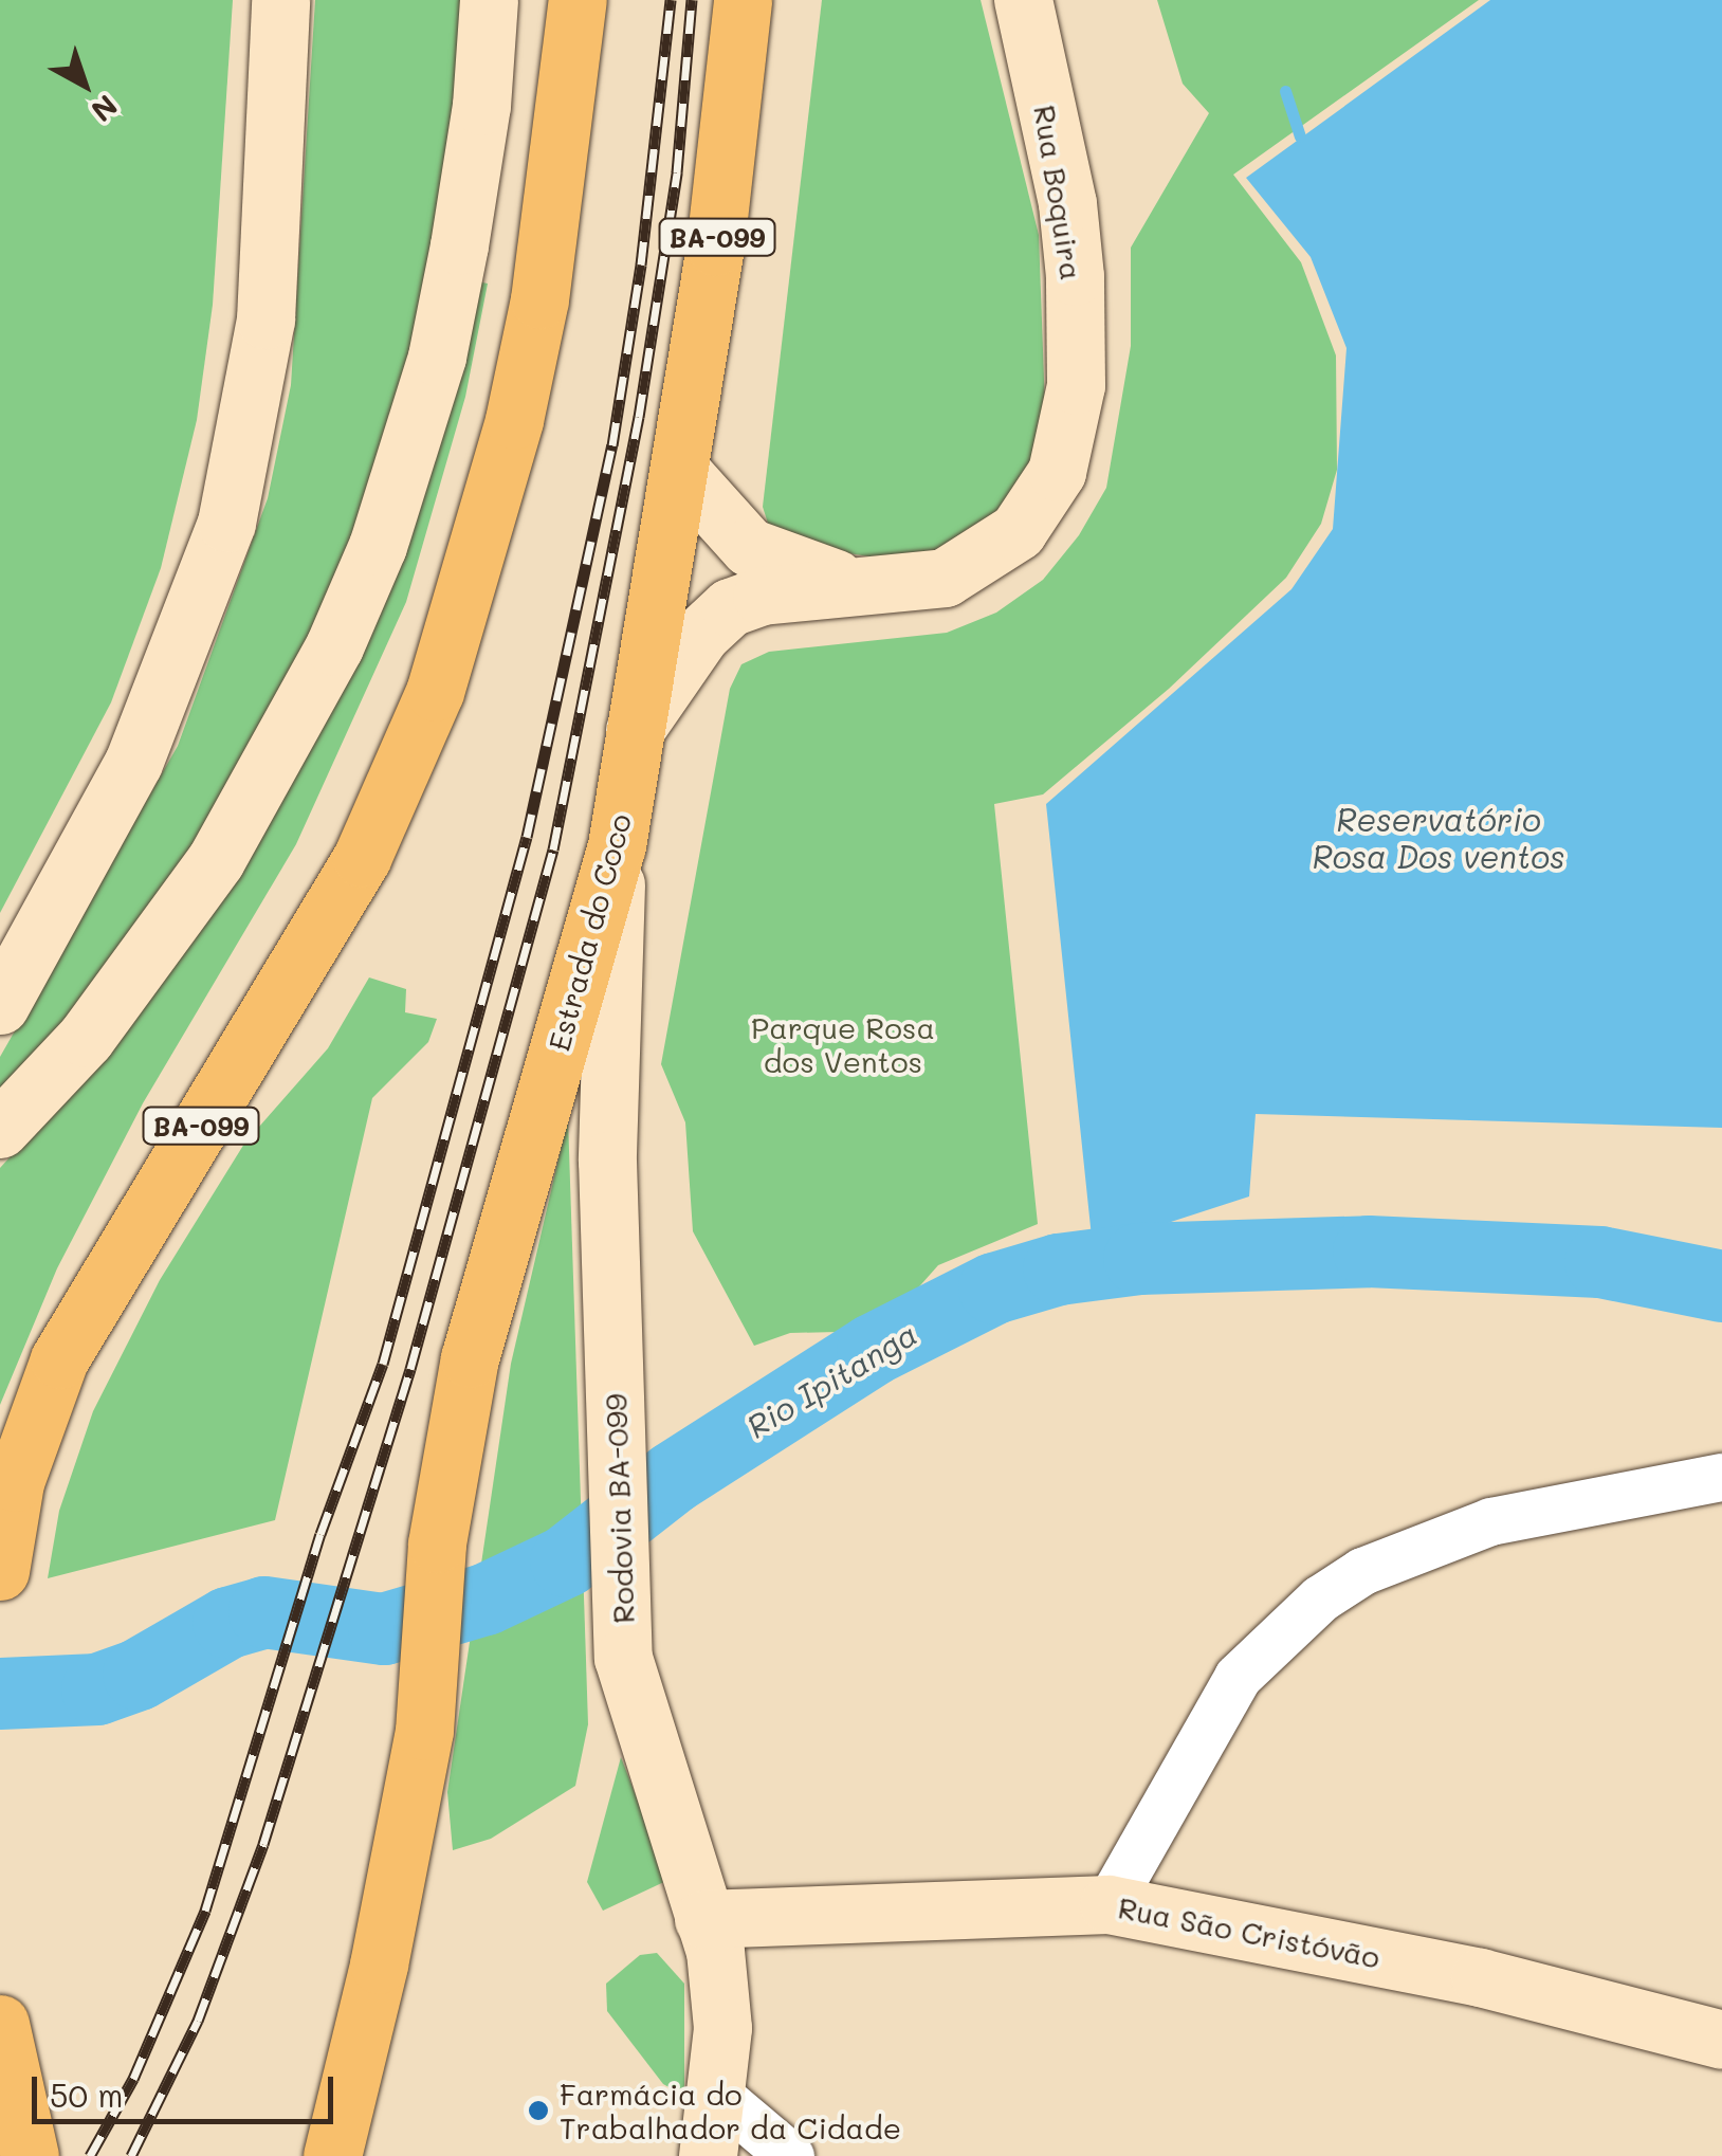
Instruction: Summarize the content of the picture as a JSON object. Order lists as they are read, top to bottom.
{
  "streets": {
    "highway": ["BA-099", "Estrada do Coco"],
    "main road": ["Rua Boquira", "Rodovia BA-099", "Rua São Cristóvão"]
  },
  "crossings": [
    ["Rua Boquira", "Estrada do Coco"],
    ["Estrada do Coco", "Rodovia BA-099"],
    ["Rodovia BA-099", "Rua São Cristóvão"]
  ],
  "water": ["Reservatório Rosa Dos ventos", "Rio Ipitanga"],
  "parks": ["Parque Rosa dos Ventos"],
  "places": ["Farmácia do Trabalhador da Cidade"],
  "scale_bar": "50 m",
  "north": "bottom right"
}
